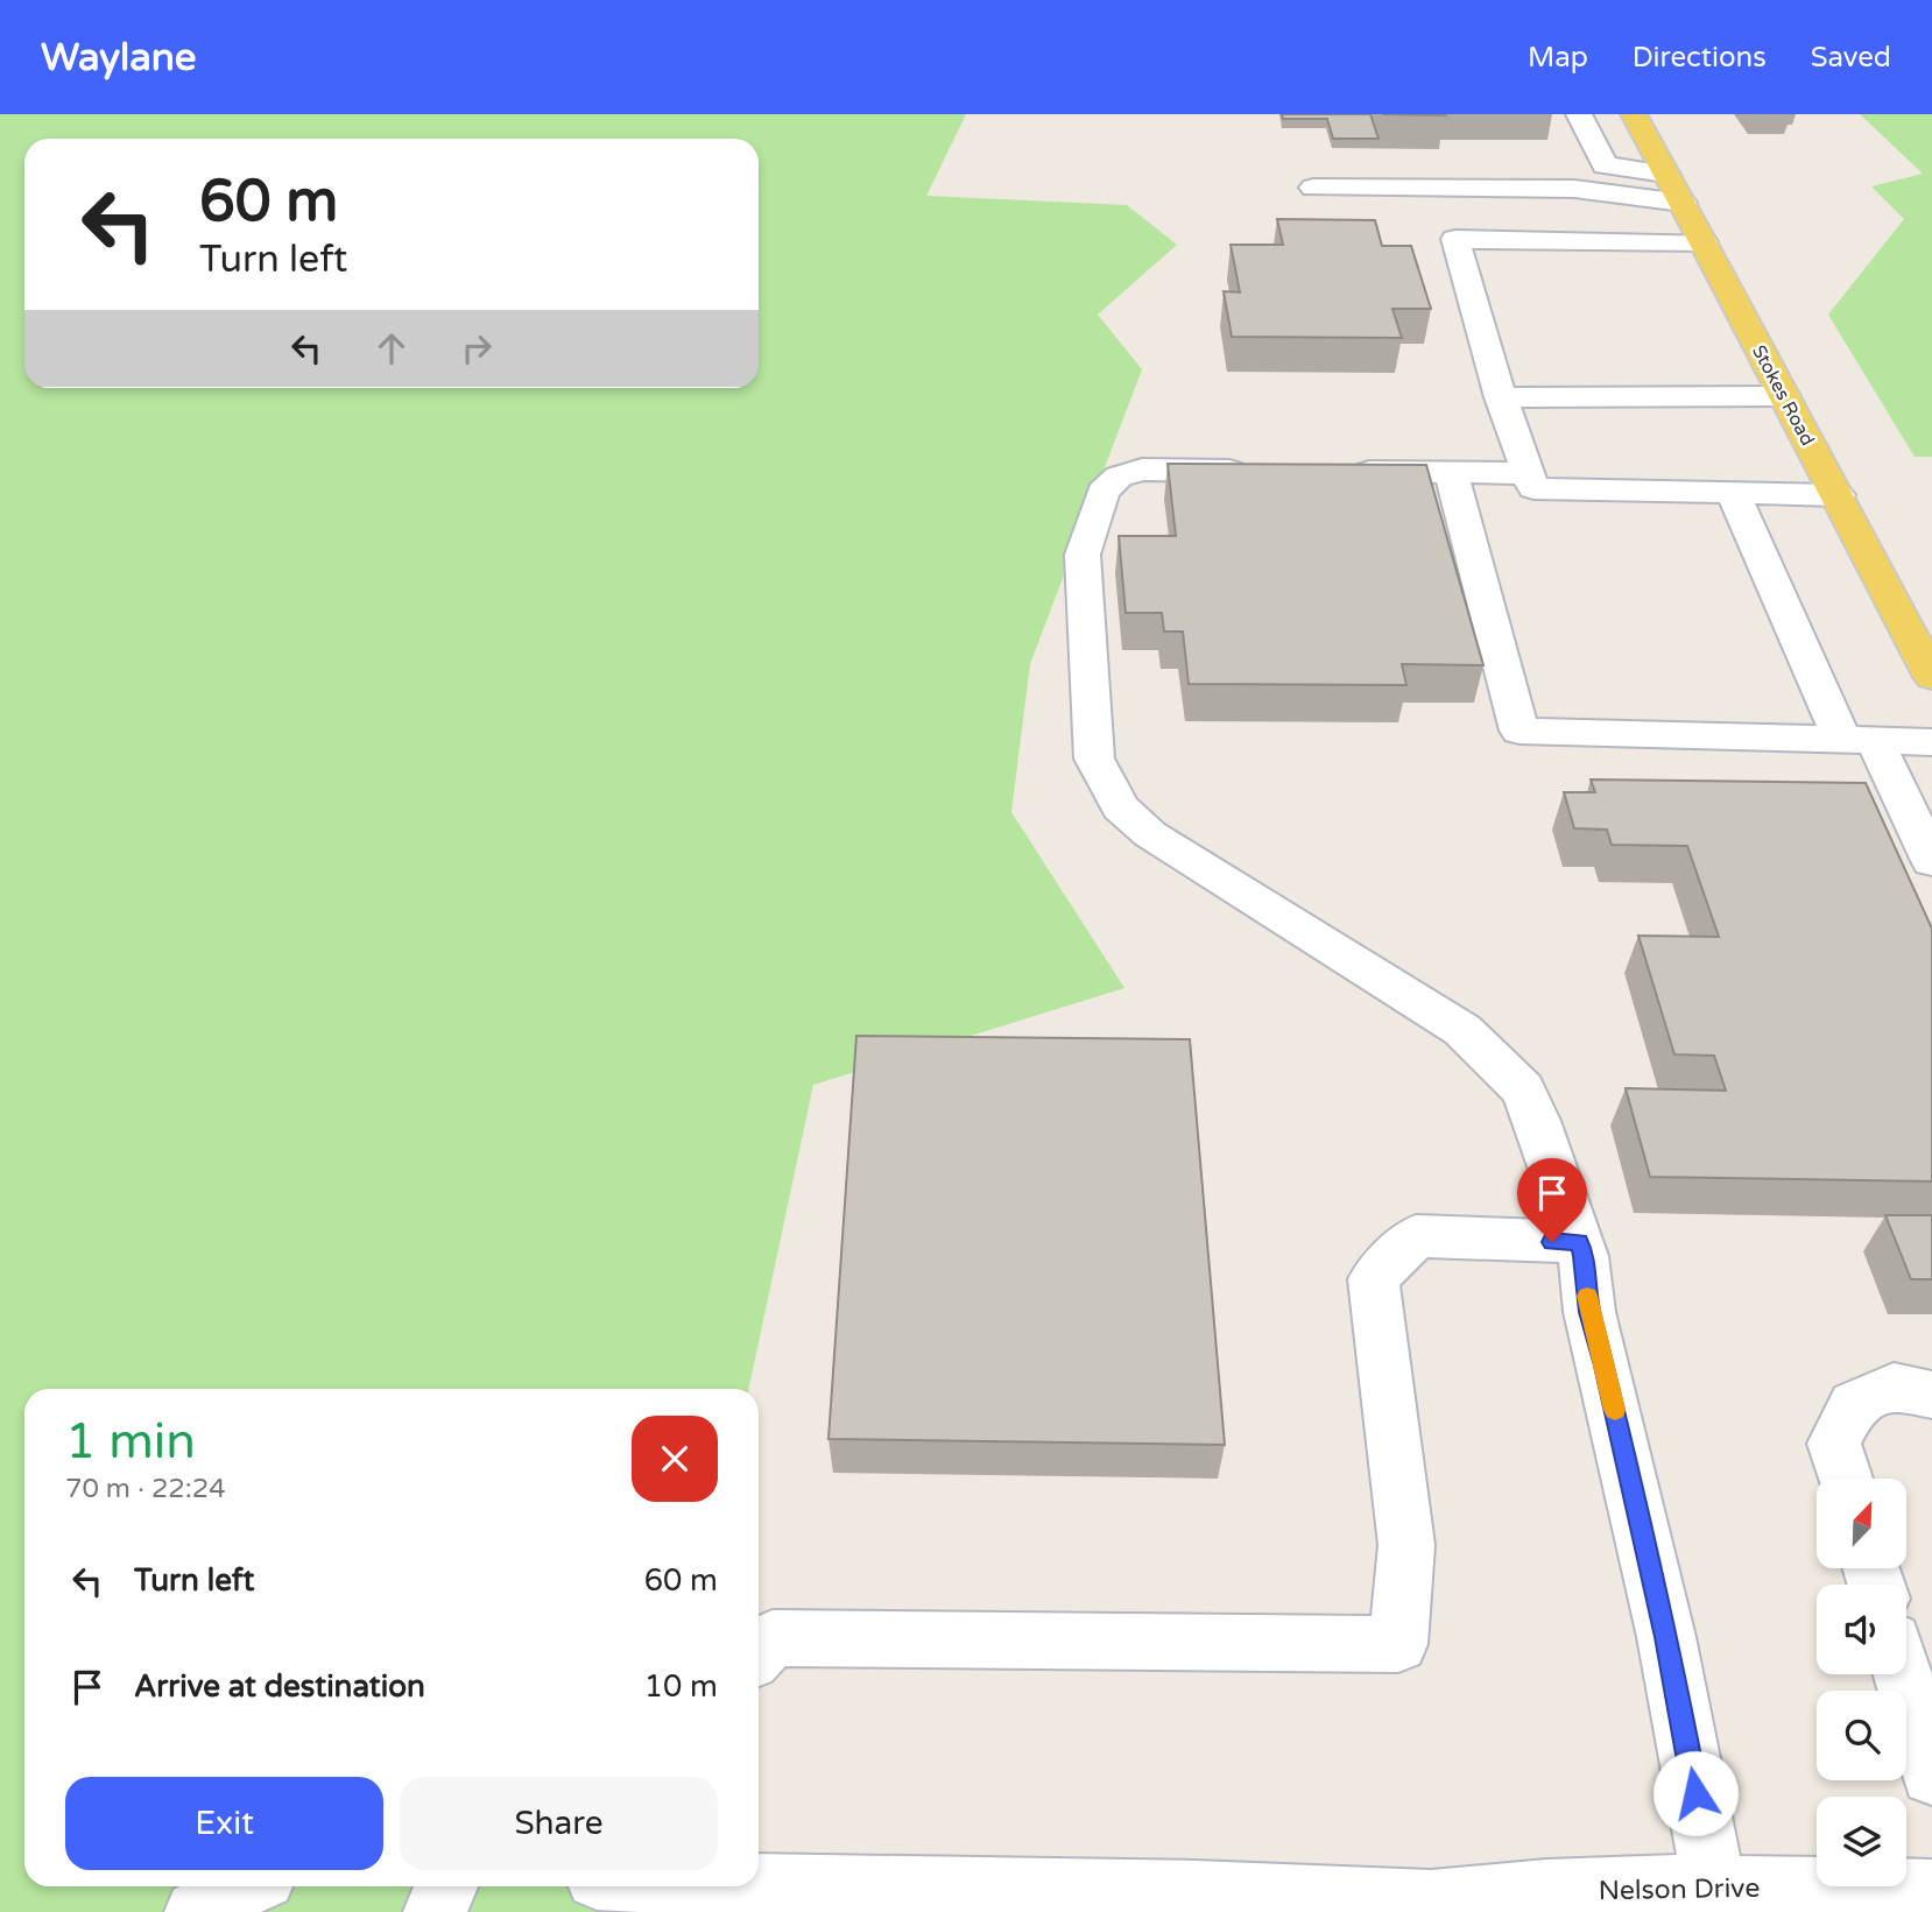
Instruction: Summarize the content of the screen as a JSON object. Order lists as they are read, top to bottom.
{
  "streets": {
    "main road": ["Stokes Road"],
    "street": ["Nelson Drive"]
  },
  "north": "top right",
  "page": {
    "header": "Waylane",
    "nav": ["Map", "Directions", "Saved"],
    "turn": ["60 m", "Turn left"],
    "heading": ["1 min", "70 m · 22:24"],
    "list": [
      {
        "name": "Turn left",
        "value": "60 m"
      },
      {
        "name": "Arrive at destination",
        "value": "10 m"
      }
    ],
    "buttons": ["Exit", "Share"]
  }
}
